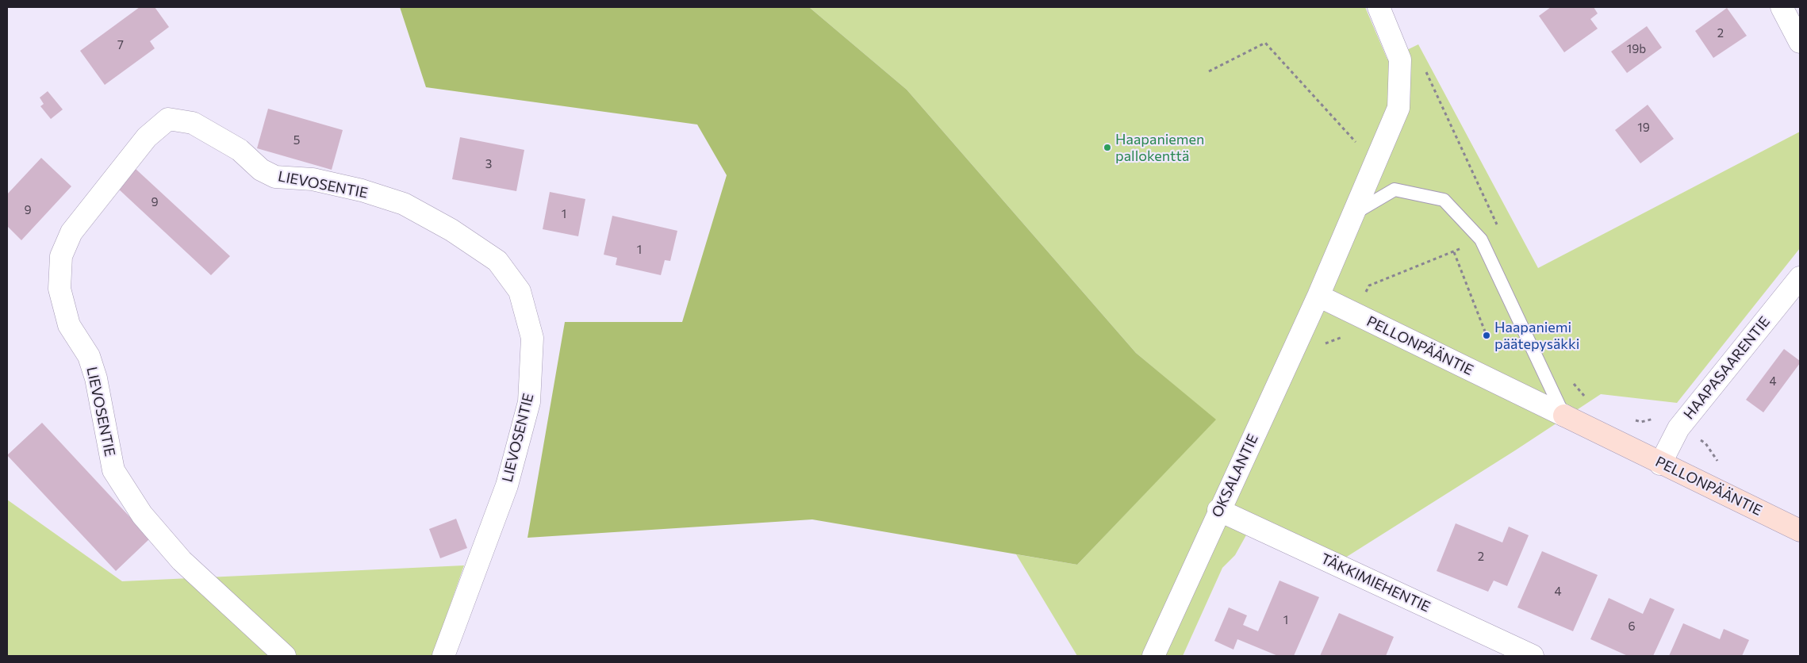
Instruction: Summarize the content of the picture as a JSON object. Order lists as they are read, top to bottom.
{
  "streets": {
    "street": [
      "LIEVOSENTIE",
      "PELLONPÄÄNTIE",
      "HAAPASAARENTIE",
      "OKSALANTIE",
      "TÄKKIMIEHENTIE"
    ]
  },
  "crossings": [
    ["PELLONPÄÄNTIE", "HAAPASAARENTIE"],
    ["PELLONPÄÄNTIE", "OKSALANTIE"],
    ["OKSALANTIE", "TÄKKIMIEHENTIE"]
  ],
  "places": ["Haapaniemen pallokenttä", "Haapaniemi päätepysäkki"],
  "house_numbers": [
    "2",
    "7",
    "19b",
    "19",
    "5",
    "3",
    "9",
    "9",
    "1",
    "1",
    "4",
    "2",
    "4",
    "1",
    "6"
  ]
}
